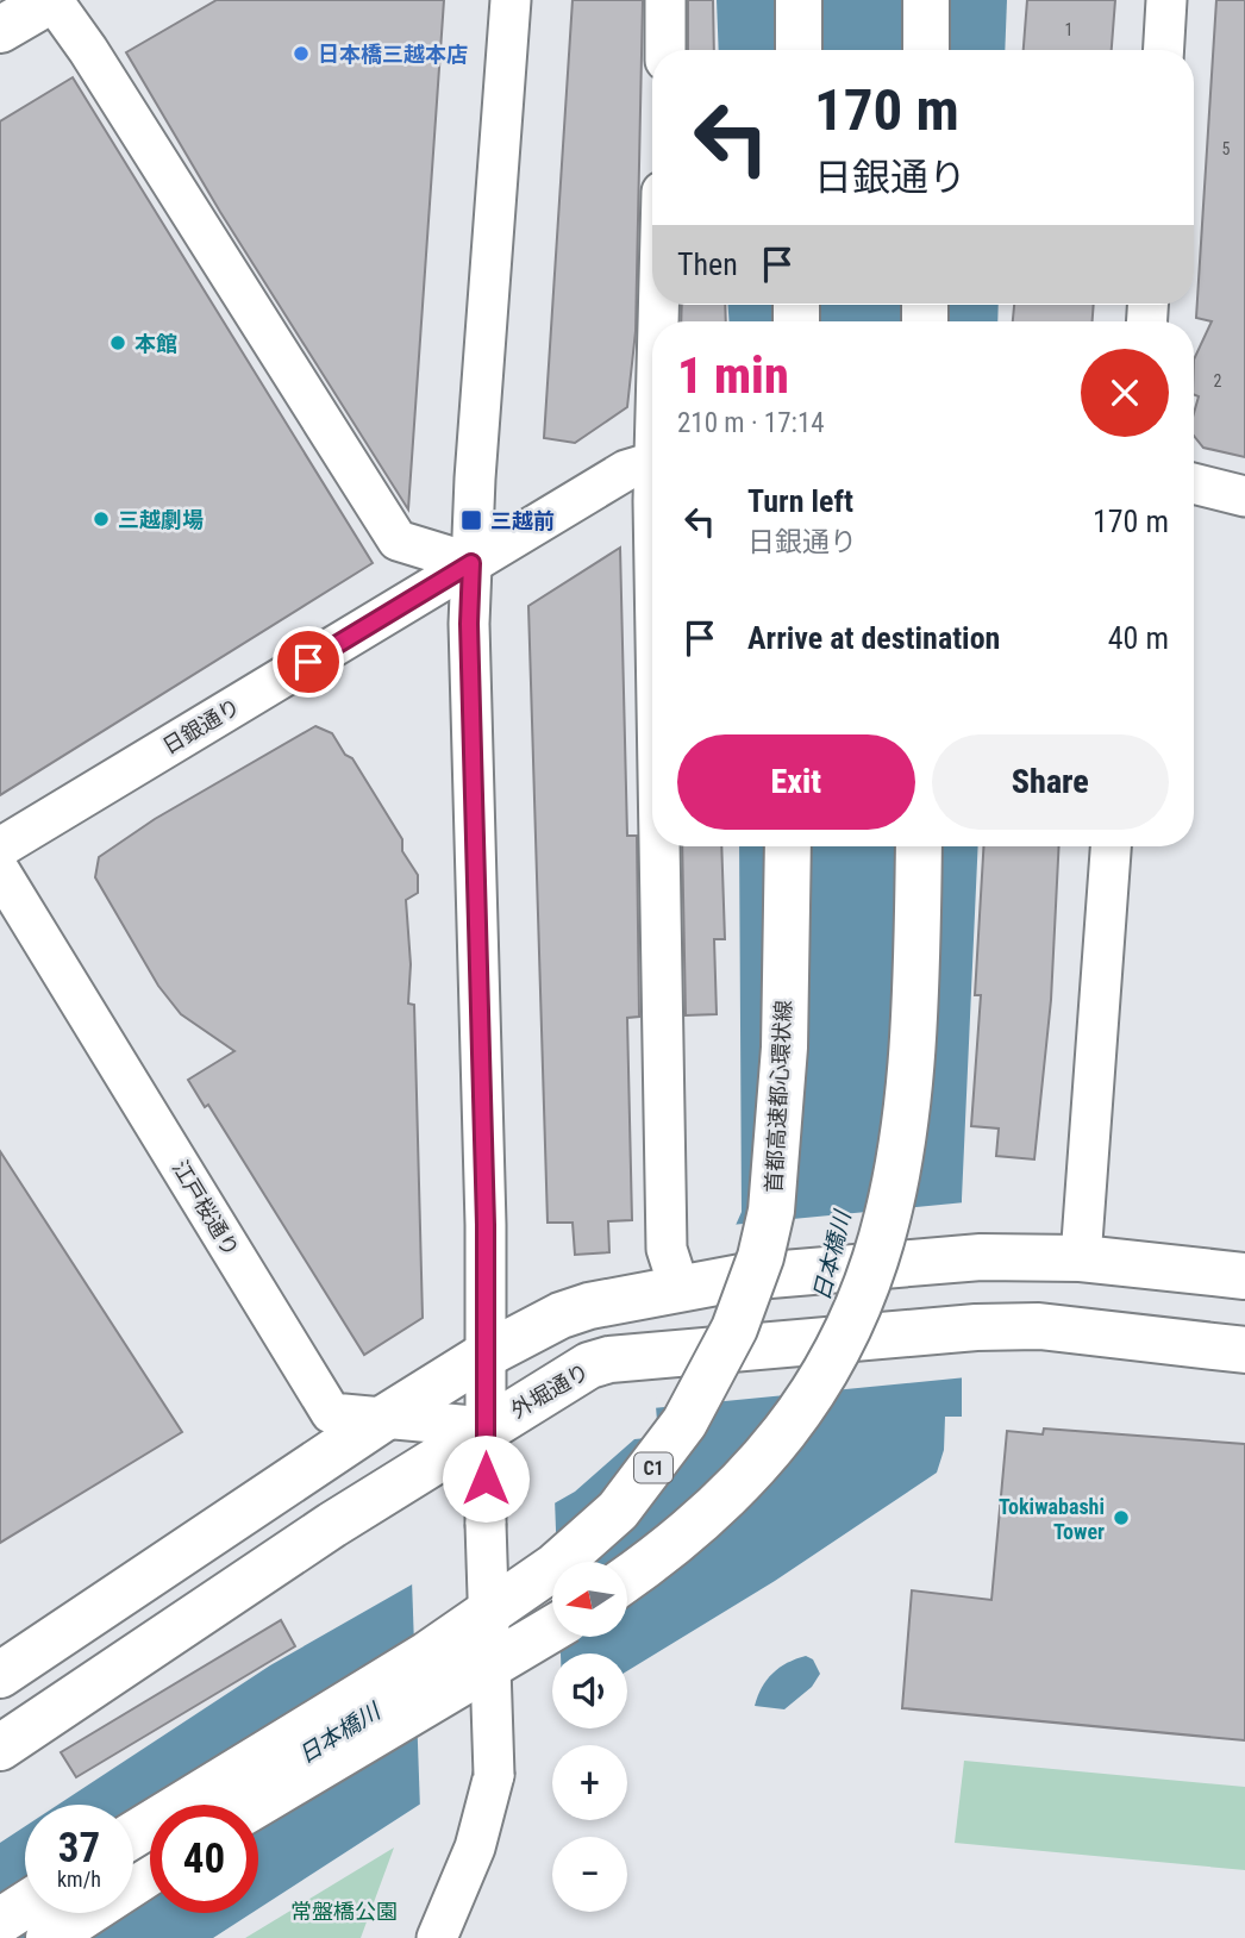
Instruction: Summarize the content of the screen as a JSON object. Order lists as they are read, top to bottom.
{
  "streets": {
    "main road": ["首都高速都心環状線", "外堀通り", "C1"],
    "street": ["日銀通り", "江戸桜通り"]
  },
  "crossings": [
    ["江戸桜通り", "外堀通り"]
  ],
  "water": ["日本橋川"],
  "parks": ["常盤橋公園"],
  "places": {
    "other": [
      "日本橋三越本店",
      "本館",
      "三越劇場",
      "Tokiwabashi Tower"
    ],
    "transit": ["三越前"]
  },
  "house_numbers": ["1", "5", "2"],
  "north": "left",
  "page": {
    "turn": ["170 m", "日銀通り"],
    "then": "Then",
    "heading": ["1 min", "210 m · 17:14"],
    "list": [
      {
        "name": "Turn left",
        "note": "日銀通り",
        "value": "170 m"
      },
      {
        "name": "Arrive at destination",
        "value": "40 m"
      }
    ],
    "buttons": ["Exit", "Share"],
    "map_buttons": ["+", "−"],
    "speed": "37 km/h",
    "limit": "40"
  }
}
